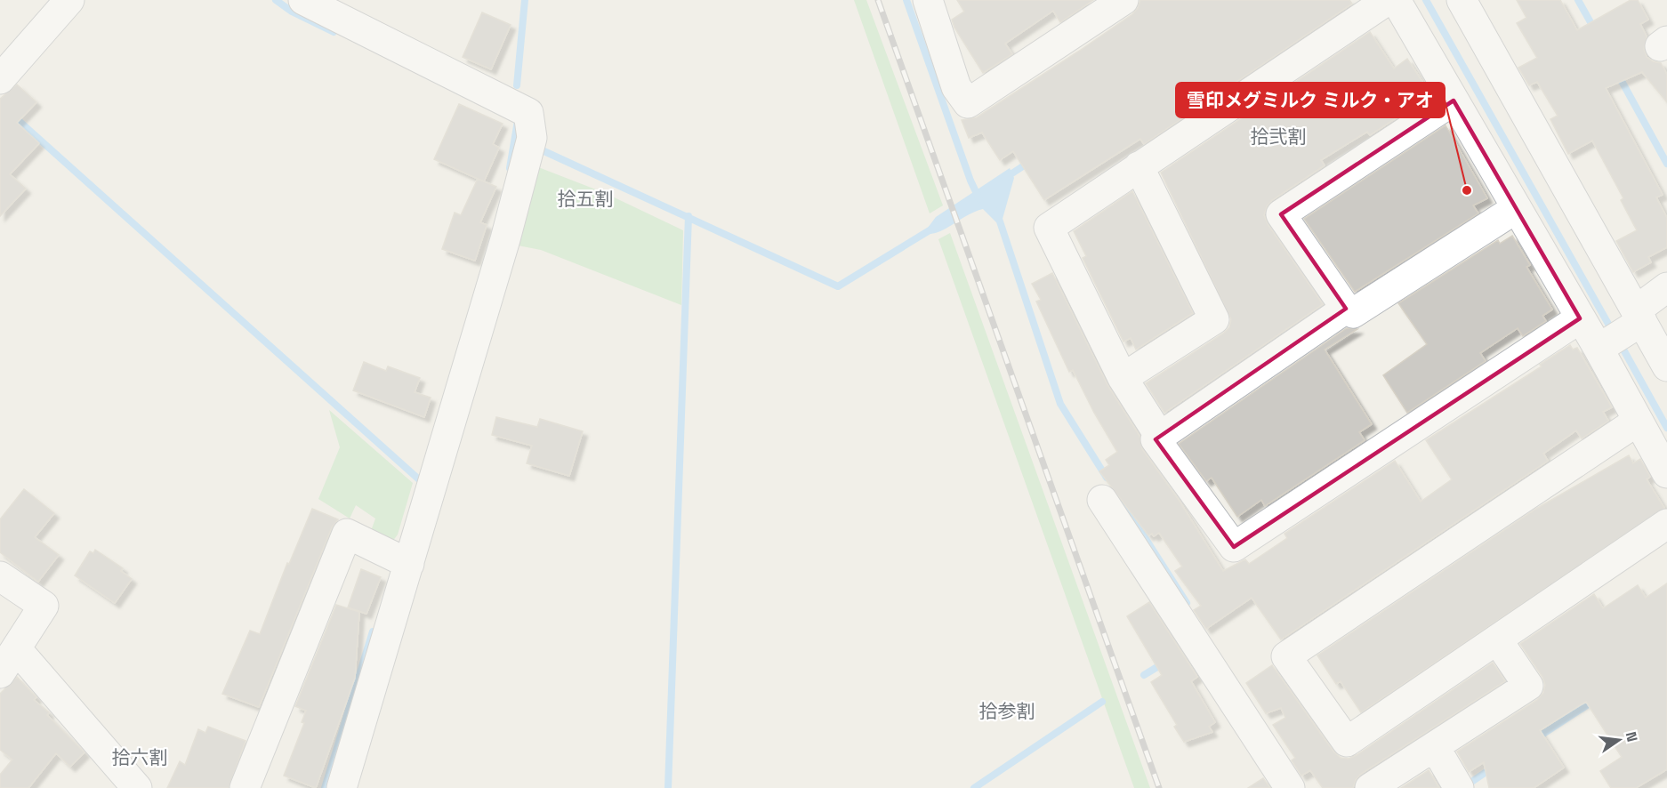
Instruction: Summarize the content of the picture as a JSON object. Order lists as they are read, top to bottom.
{
  "districts": [
    "拾弐割",
    "拾五割",
    "拾参割",
    "拾六割"
  ],
  "places": ["雪印メグミルク ミルク・アオ"],
  "north": "right"
}
